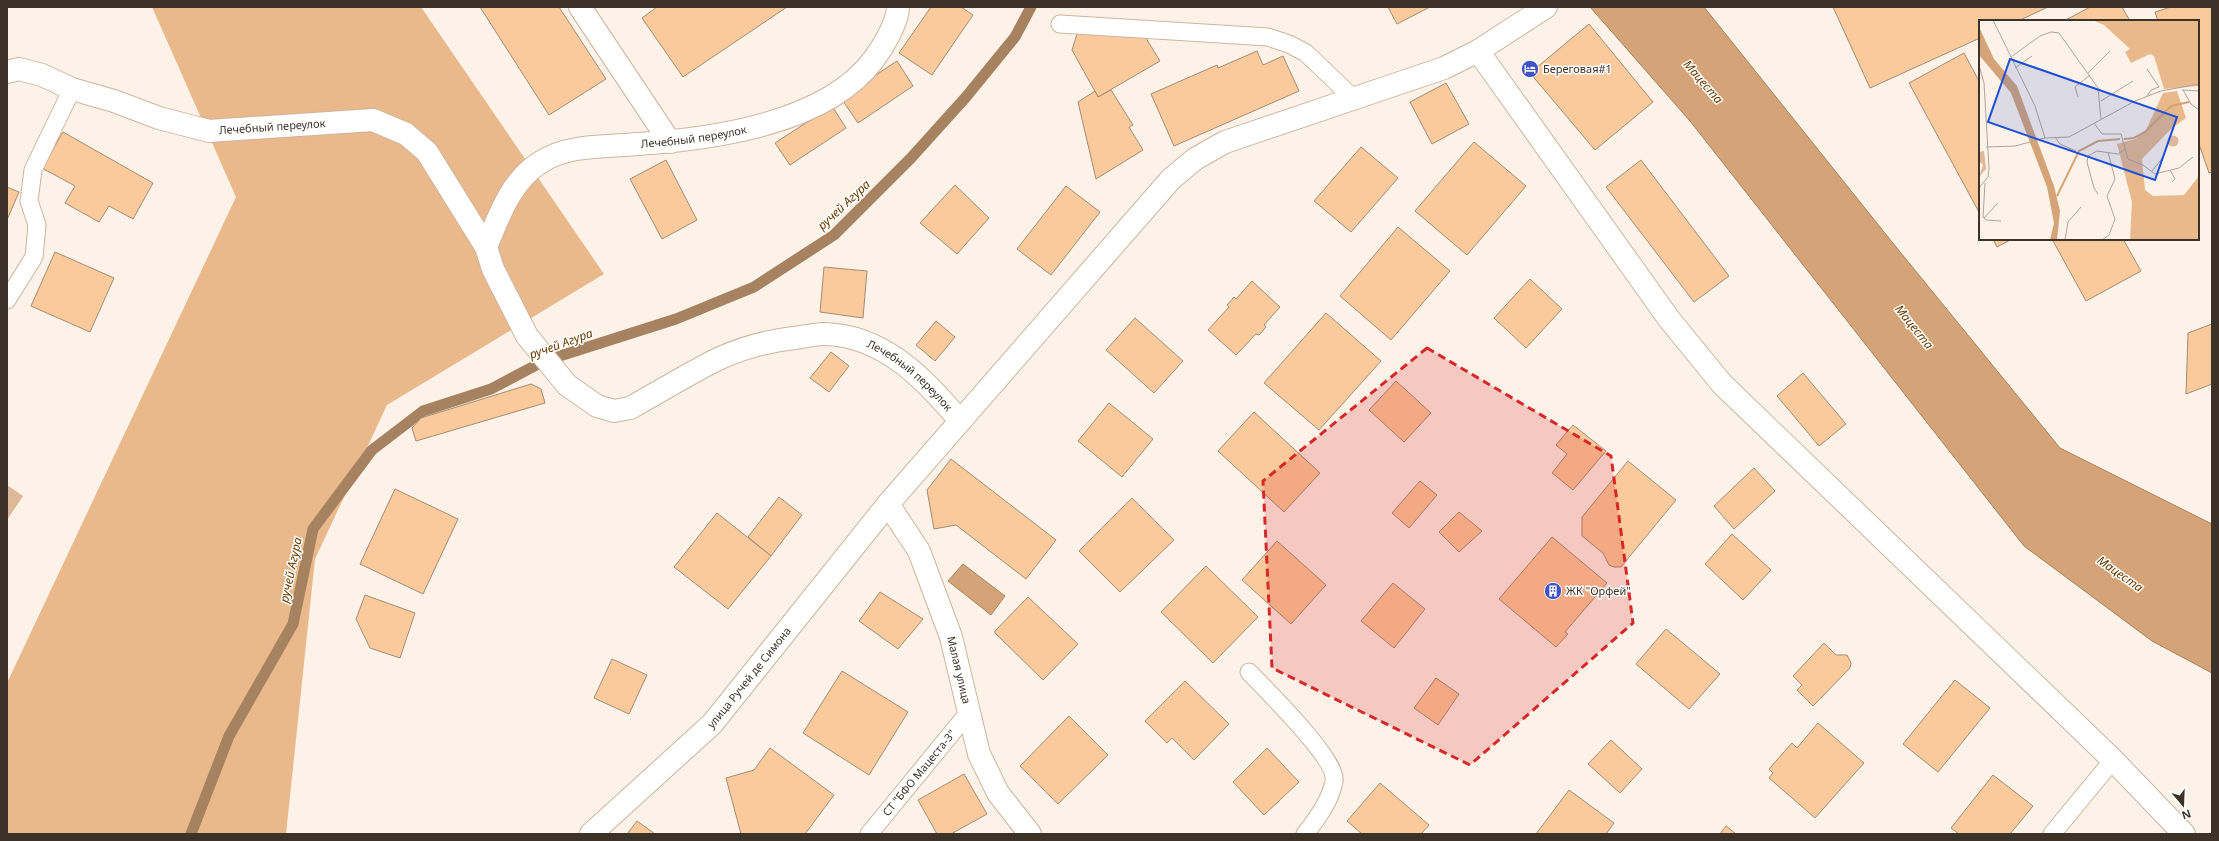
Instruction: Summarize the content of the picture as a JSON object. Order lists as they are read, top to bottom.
{
  "streets": {
    "street": ["Лечебный переулок", "Малая улица", "улица Ручей де Симона"],
    "lane": ["СТ \"БФО Мацеста-3\""]
  },
  "crossings": [
    ["Лечебный переулок", "улица Ручей де Симона"],
    ["Малая улица", "улица Ручей де Симона"],
    ["Малая улица", "СТ \"БФО Мацеста-3\""]
  ],
  "water": ["Мацеста", "ручей Агура"],
  "places": {
    "hotel": ["Береговая#1"],
    "building": ["ЖК \"Орфей\""]
  },
  "north": "bottom"
}
